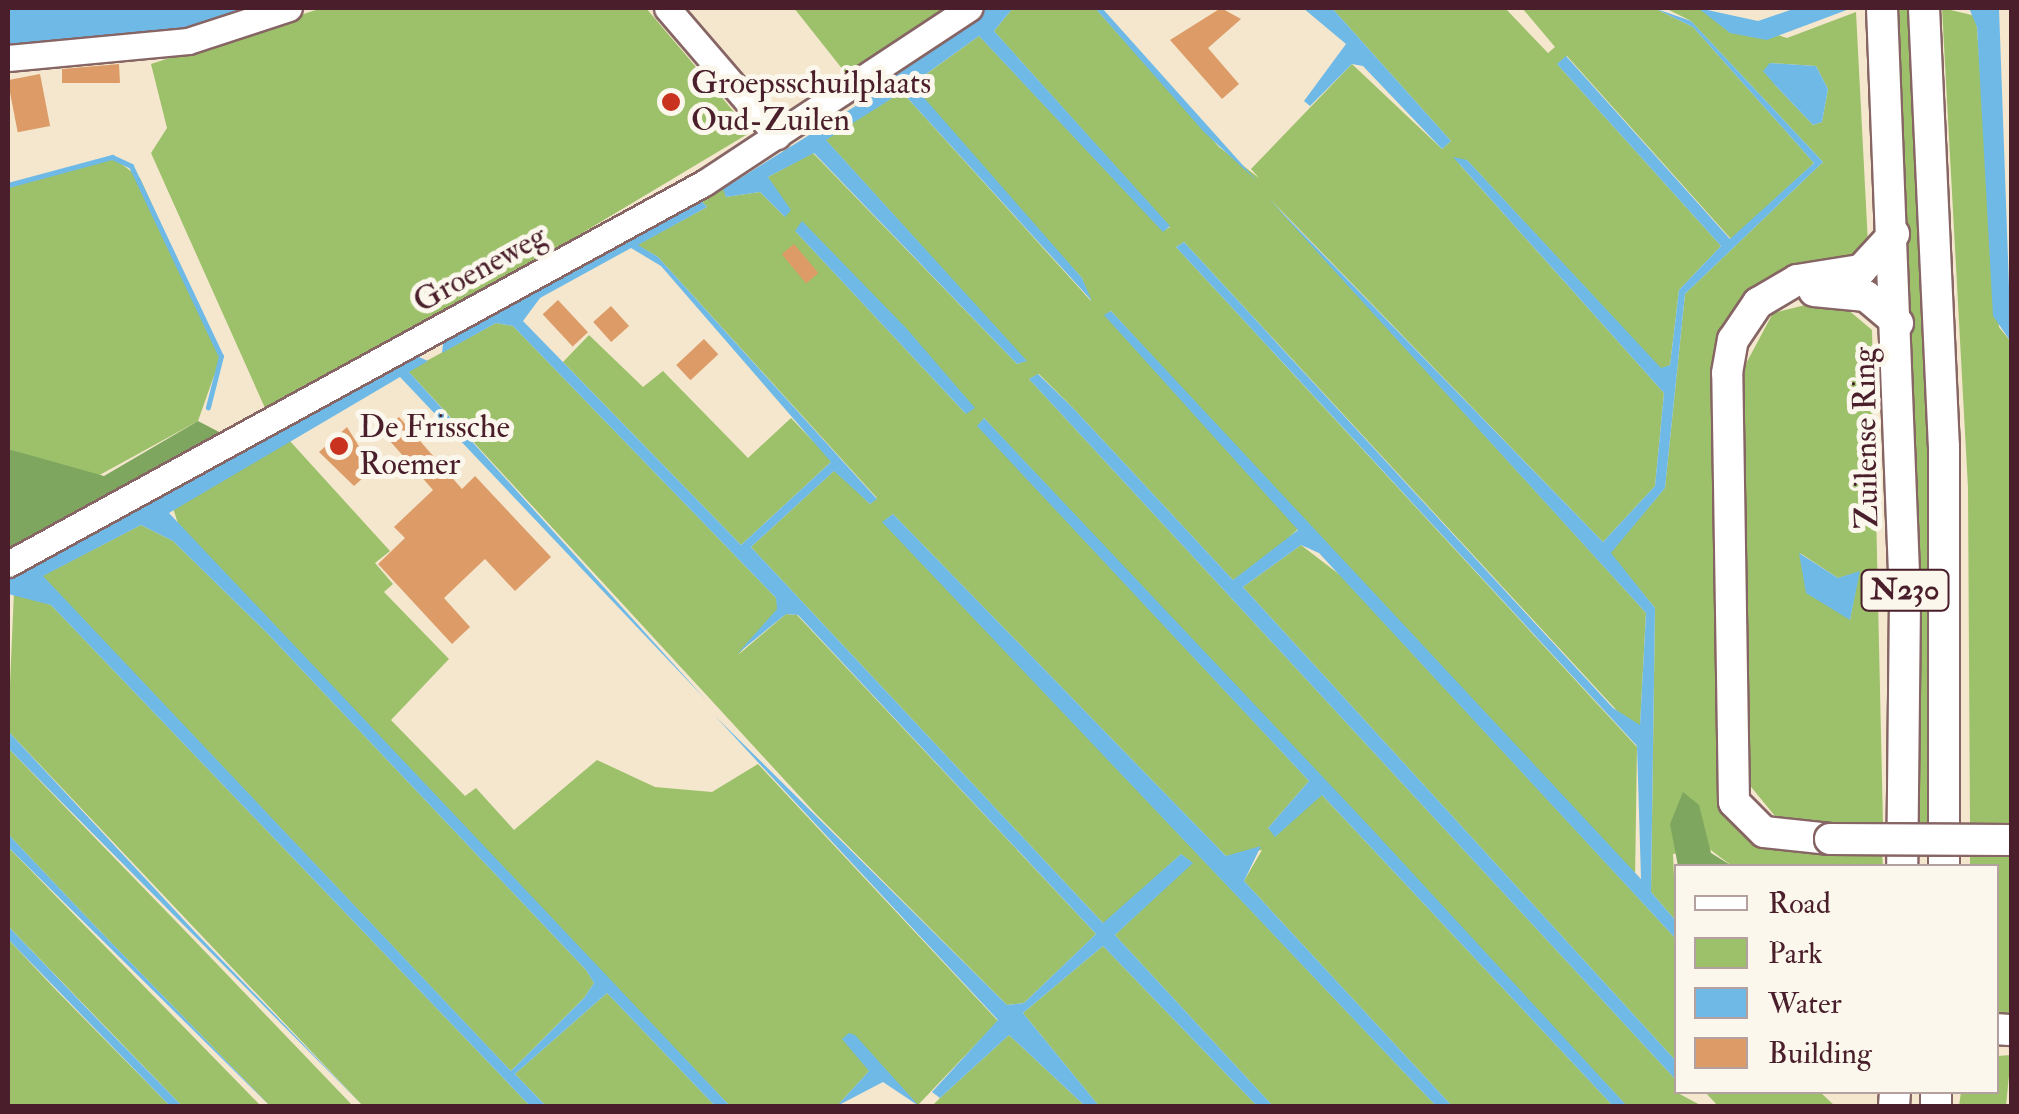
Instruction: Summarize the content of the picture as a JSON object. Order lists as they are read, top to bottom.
{
  "streets": {
    "main road": ["Zuilense Ring", "N230"],
    "street": ["Groeneweg"]
  },
  "places": ["Groepsschuilplaats Oud-Zuilen", "De Frissche Roemer"],
  "legend": [
    "Road",
    "Park",
    "Water",
    "Building"
  ]
}
